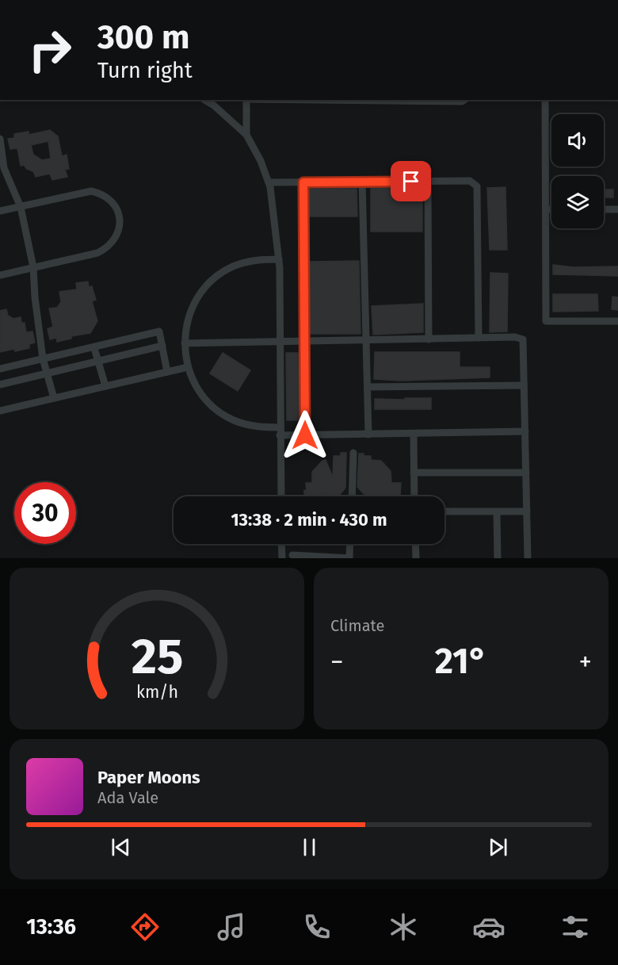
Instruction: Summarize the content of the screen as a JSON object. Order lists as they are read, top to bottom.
{
  "page": {
    "turn": ["300 m", "Turn right"],
    "limit": "30",
    "trip": "13:38 · 2 min · 430 m",
    "tile": "Climate",
    "heat": ["−", "21°", "+"],
    "song": ["Paper Moons", "Ada Vale"],
    "tabs": "13:36",
    "gauge": ["25", "km/h"]
  }
}
